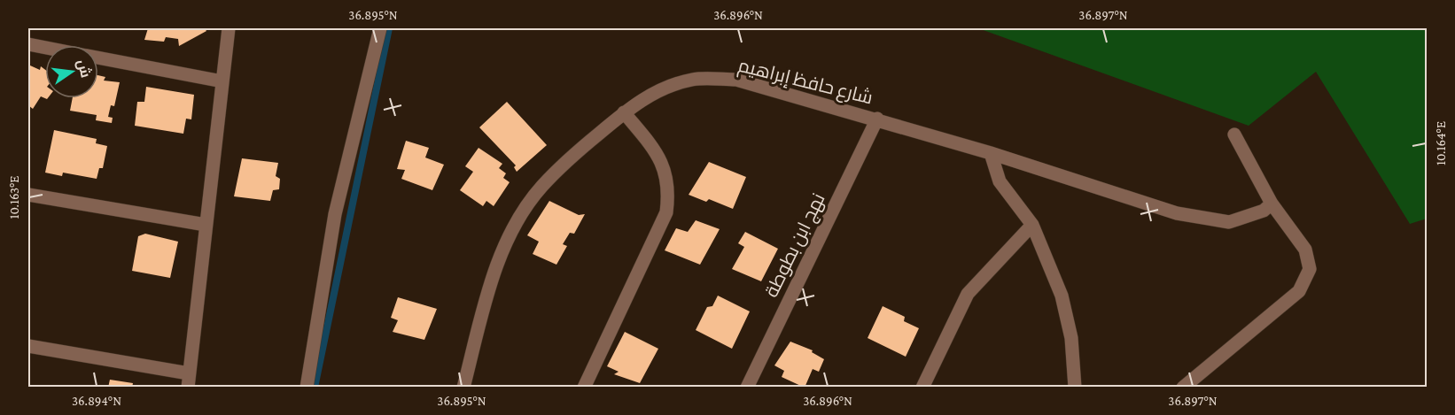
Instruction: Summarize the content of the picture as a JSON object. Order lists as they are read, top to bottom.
{
  "streets": {
    "street": ["شارع حافظ إبراهيم", "نهج ابن بطوطة"]
  },
  "crossings": [
    ["شارع حافظ إبراهيم", "نهج ابن بطوطة"]
  ],
  "north": "right",
  "coordinates": [
    "36.895°N",
    "36.896°N",
    "36.897°N",
    "10.164°E",
    "10.163°E",
    "36.894°N"
  ]
}
